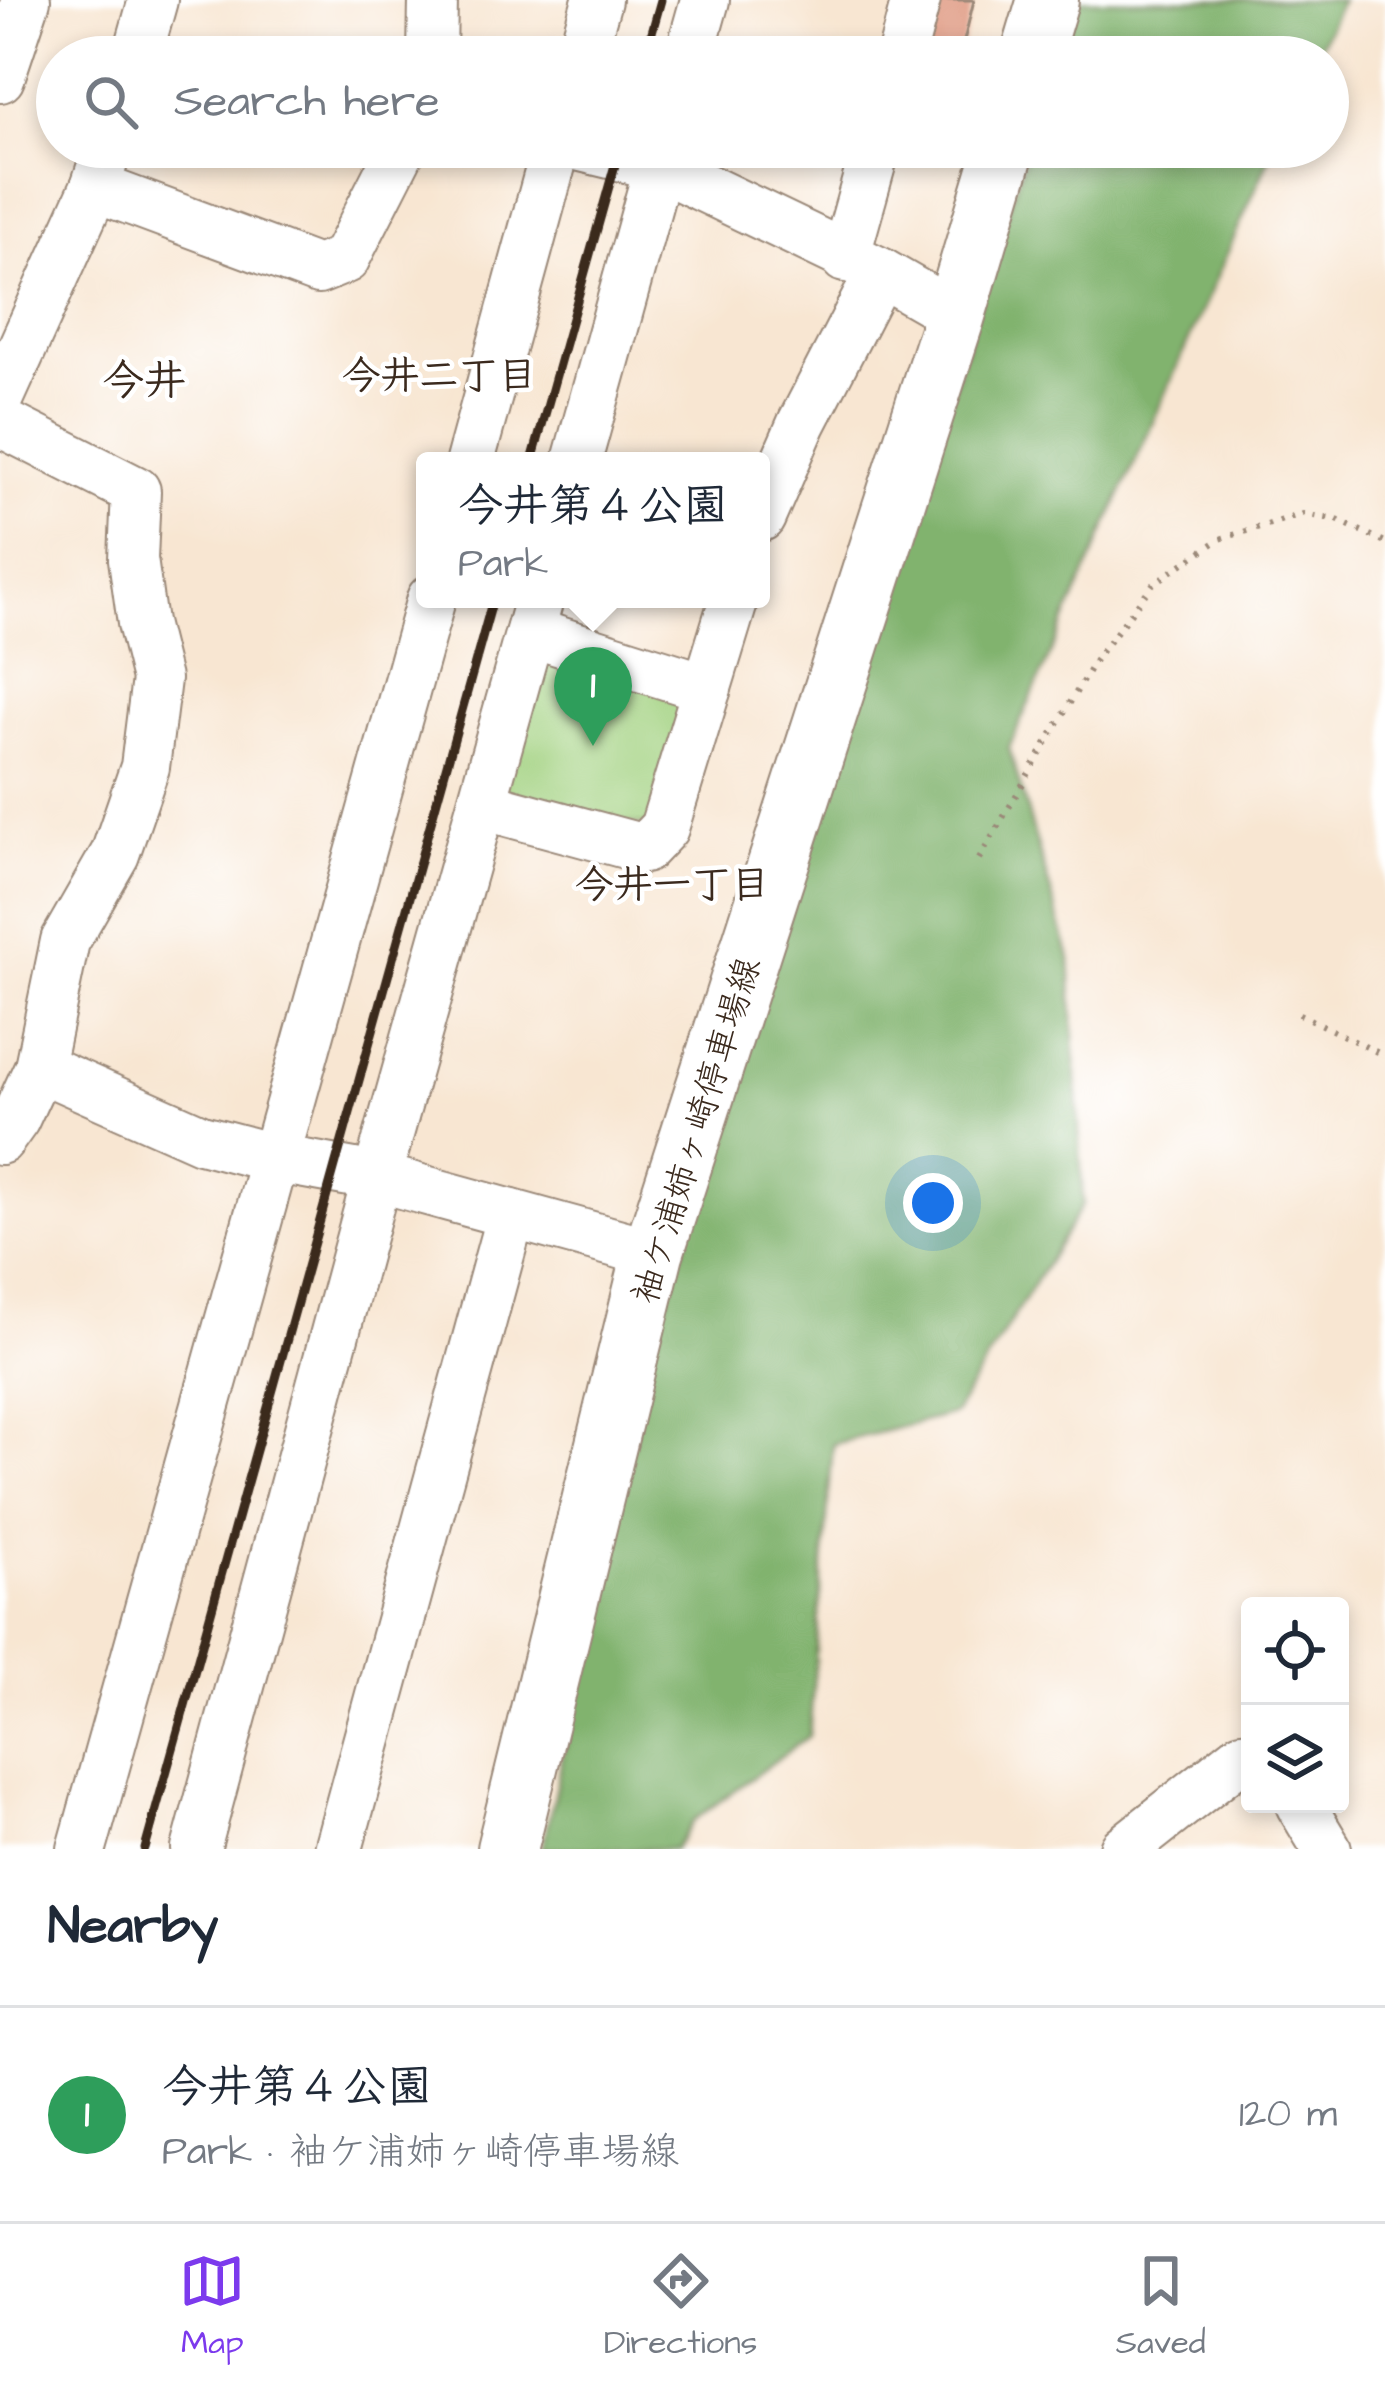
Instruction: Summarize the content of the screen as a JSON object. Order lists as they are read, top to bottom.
{
  "streets": {
    "main road": ["袖ケ浦姉ヶ崎停車場線"]
  },
  "districts": ["今井二丁目", "今井", "今井一丁目"],
  "page": {
    "search": "Search here",
    "popup": ["今井第４公園", "Park"],
    "pins": "1",
    "heading": "Nearby",
    "list": [
      {
        "mark": "1",
        "name": "今井第４公園",
        "note": "Park · 袖ケ浦姉ヶ崎停車場線",
        "value": "120 m"
      }
    ],
    "nav": ["Map", "Directions", "Saved"]
  }
}
